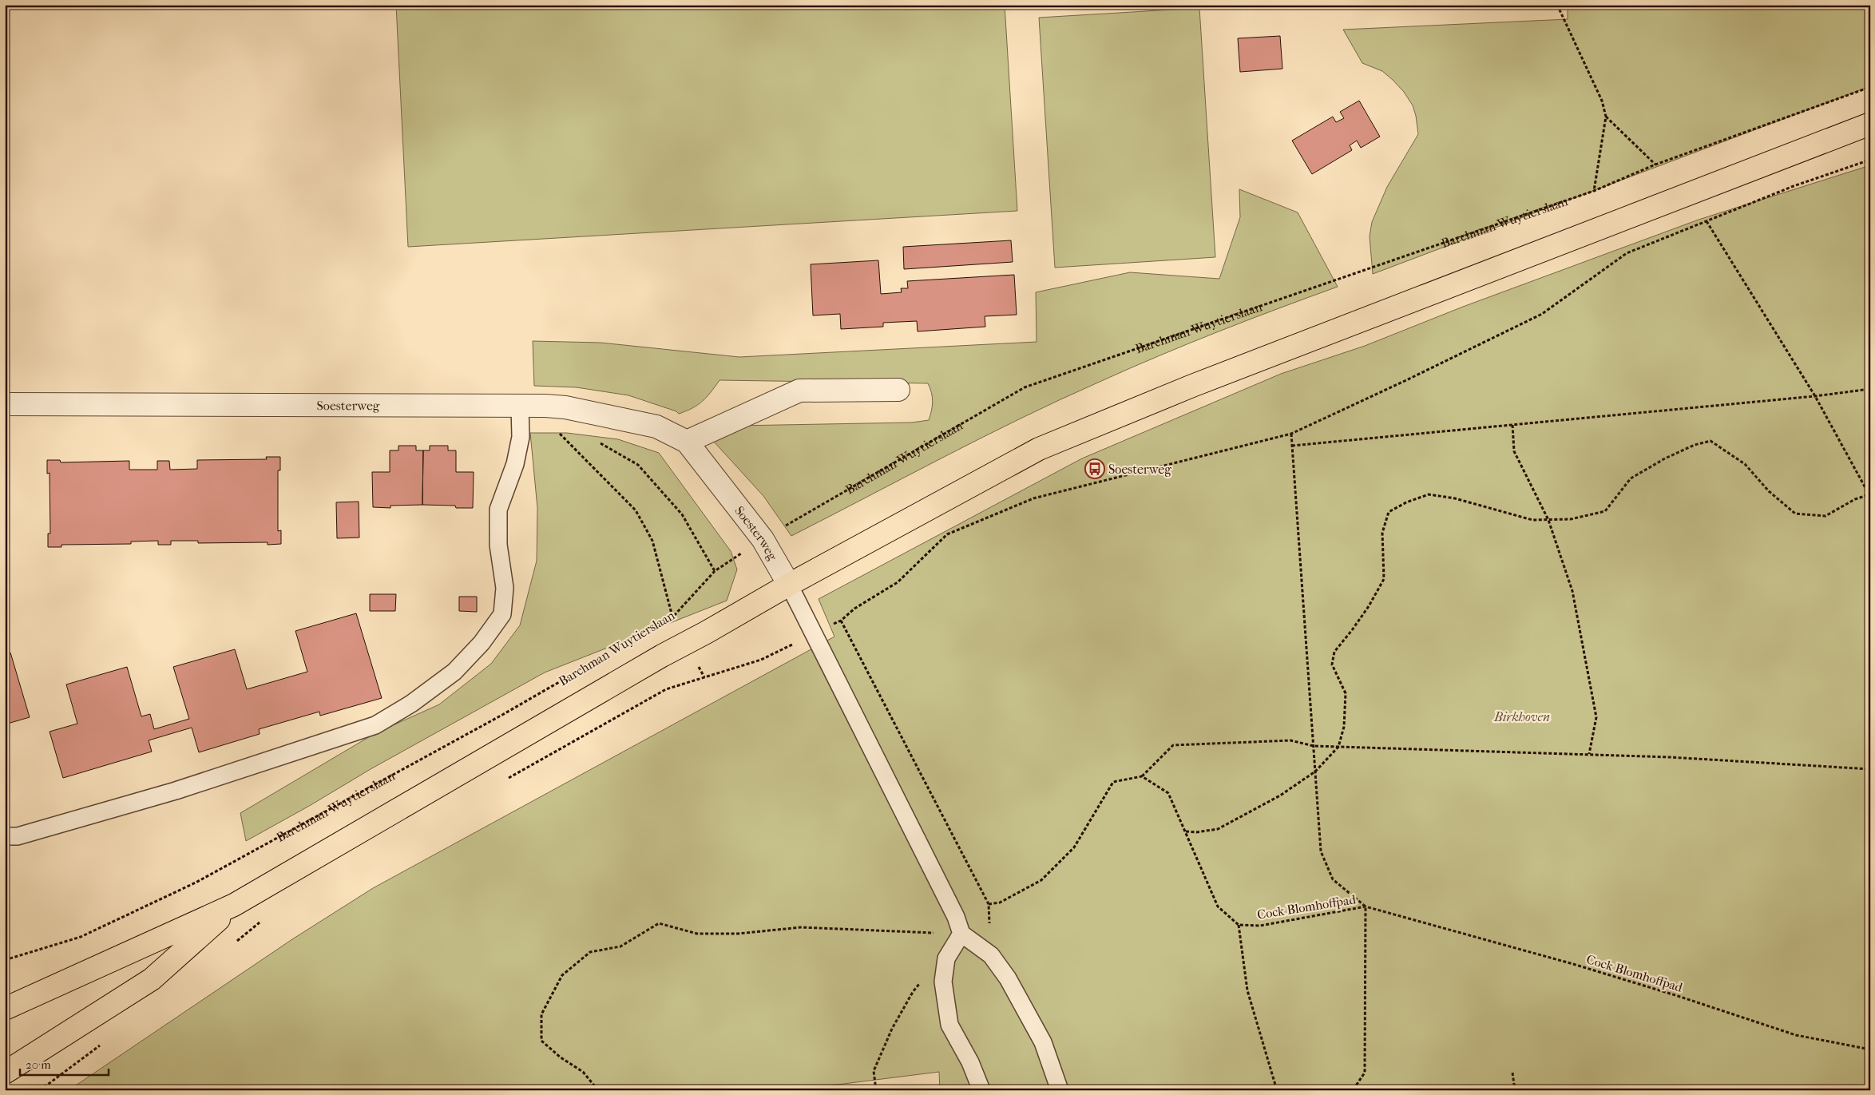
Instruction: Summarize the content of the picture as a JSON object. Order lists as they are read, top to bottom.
{
  "streets": {
    "street": ["Soesterweg"],
    "path": ["Barchman Wuytierslaan", "Cock Blomhoffpad"]
  },
  "crossings": [
    ["Barchman Wuytierslaan", "Soesterweg"]
  ],
  "parks": ["Birkhoven"],
  "places": {
    "bus stop": ["Soesterweg"]
  },
  "scale_bar": "20 m"
}
